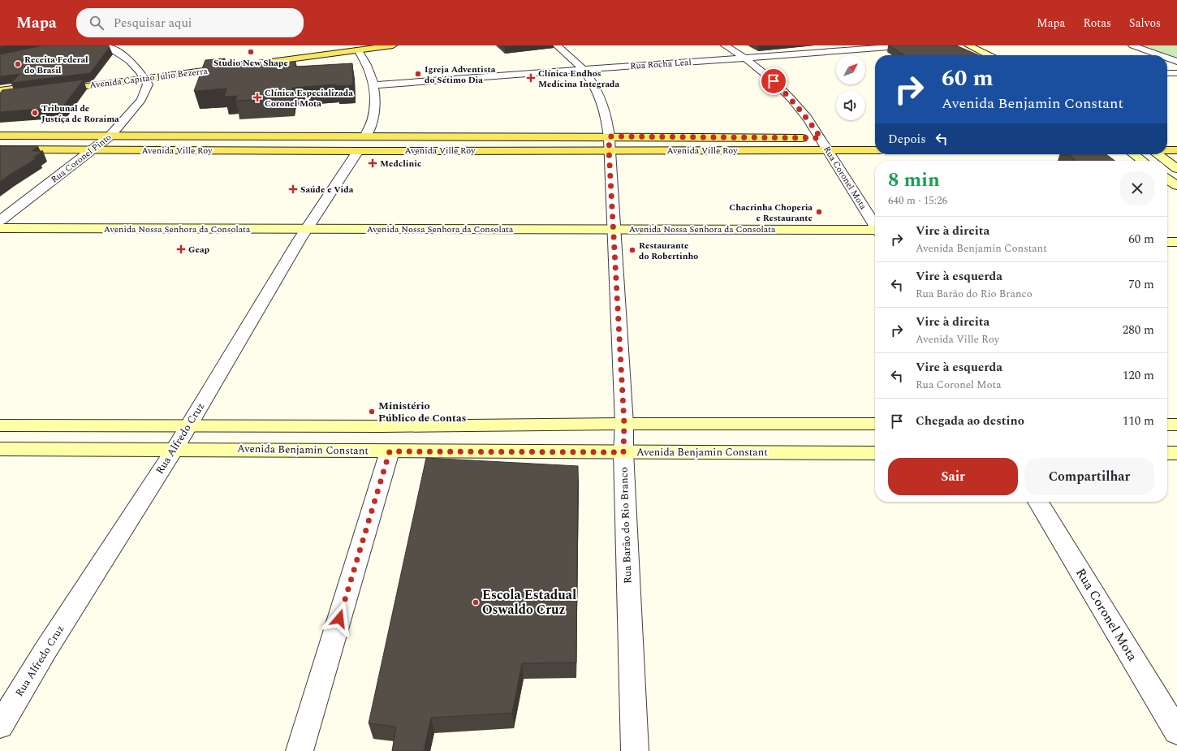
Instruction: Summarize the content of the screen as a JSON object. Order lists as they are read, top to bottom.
{
  "streets": {
    "main road": [
      "Avenida Capitão Júlio Bezerra",
      "Avenida Ville Roy",
      "Avenida Nossa Senhora da Consolata",
      "Avenida Benjamin Constant"
    ],
    "street": [
      "Rua Rocha Leal",
      "Rua Coronel Pinto",
      "Rua Coronel Mota",
      "Rua Alfredo Cruz",
      "Rua Barão do Rio Branco"
    ]
  },
  "crossings": [
    ["Rua Rocha Leal", "Rua Coronel Mota"],
    ["Rua Rocha Leal", "Rua Barão do Rio Branco"],
    ["Avenida Capitão Júlio Bezerra", "Rua Coronel Pinto"],
    ["Avenida Ville Roy", "Rua Coronel Pinto"],
    ["Avenida Ville Roy", "Rua Coronel Mota"],
    ["Avenida Ville Roy", "Rua Alfredo Cruz"],
    ["Avenida Ville Roy", "Rua Barão do Rio Branco"],
    ["Avenida Nossa Senhora da Consolata", "Rua Alfredo Cruz"],
    ["Avenida Nossa Senhora da Consolata", "Rua Barão do Rio Branco"],
    ["Rua Alfredo Cruz", "Avenida Benjamin Constant"],
    ["Avenida Benjamin Constant", "Rua Barão do Rio Branco"]
  ],
  "places": {
    "other": [
      "Studio New Shape",
      "Receita Federal do Brasil",
      "Igreja Adventista do Sétimo Dia",
      "Tribunal de Justíça de Roraima",
      "Chacrinha Choperia e Restaurante",
      "Restaurante do Robertinho",
      "Ministério Público de Contas",
      "Escola Estadual Oswaldo Cruz"
    ],
    "health": [
      "Clínica Endhos Medicina Integrada",
      "Clínica Especializada Coronel Mota",
      "Medclinic",
      "Saúde e Vida",
      "Geap"
    ]
  },
  "north": "top right",
  "page": {
    "header": "Mapa",
    "search": "Pesquisar aqui",
    "nav": ["Mapa", "Rotas", "Salvos"],
    "turn": ["60 m", "Avenida Benjamin Constant"],
    "then": "Depois",
    "heading": ["8 min", "640 m · 15:26"],
    "list": [
      {
        "name": "Vire à direita",
        "note": "Avenida Benjamin Constant",
        "value": "60 m"
      },
      {
        "name": "Vire à esquerda",
        "note": "Rua Barão do Rio Branco",
        "value": "70 m"
      },
      {
        "name": "Vire à direita",
        "note": "Avenida Ville Roy",
        "value": "280 m"
      },
      {
        "name": "Vire à esquerda",
        "note": "Rua Coronel Mota",
        "value": "120 m"
      },
      {
        "name": "Chegada ao destino",
        "value": "110 m"
      }
    ],
    "buttons": ["Sair", "Compartilhar"]
  }
}
